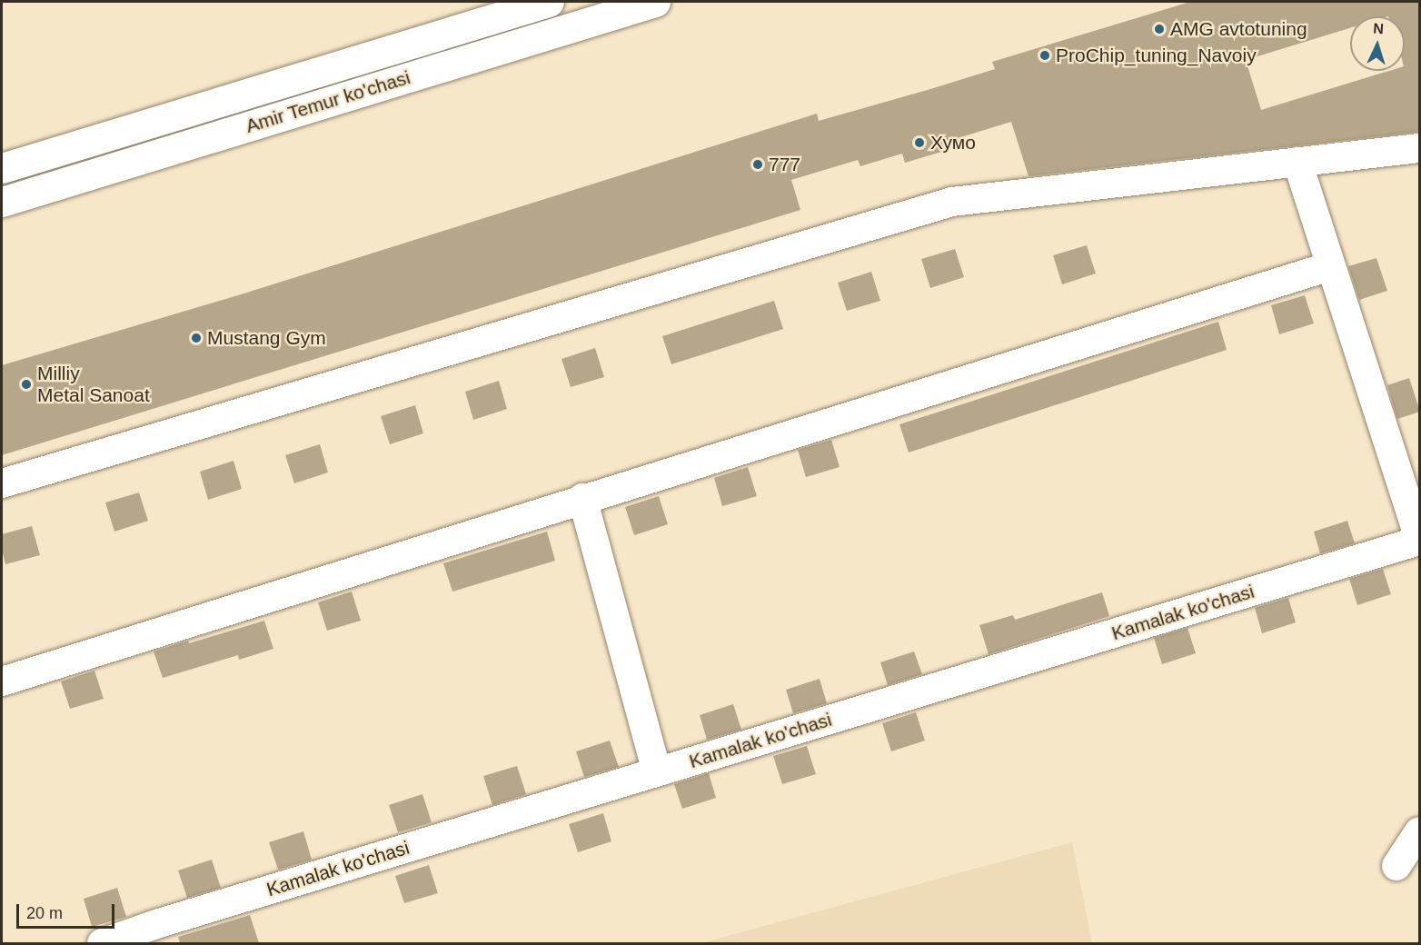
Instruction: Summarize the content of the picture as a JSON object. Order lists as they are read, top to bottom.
{
  "streets": {
    "street": ["Amir Temur ko'chasi", "Kamalak ko'chasi"]
  },
  "places": [
    "AMG avtotuning",
    "ProChip_tuning_Navoiy",
    "Хумо",
    "777",
    "Mustang Gym",
    "Milliy Metal Sanoat"
  ],
  "scale_bar": "20 m",
  "north": "top"
}
